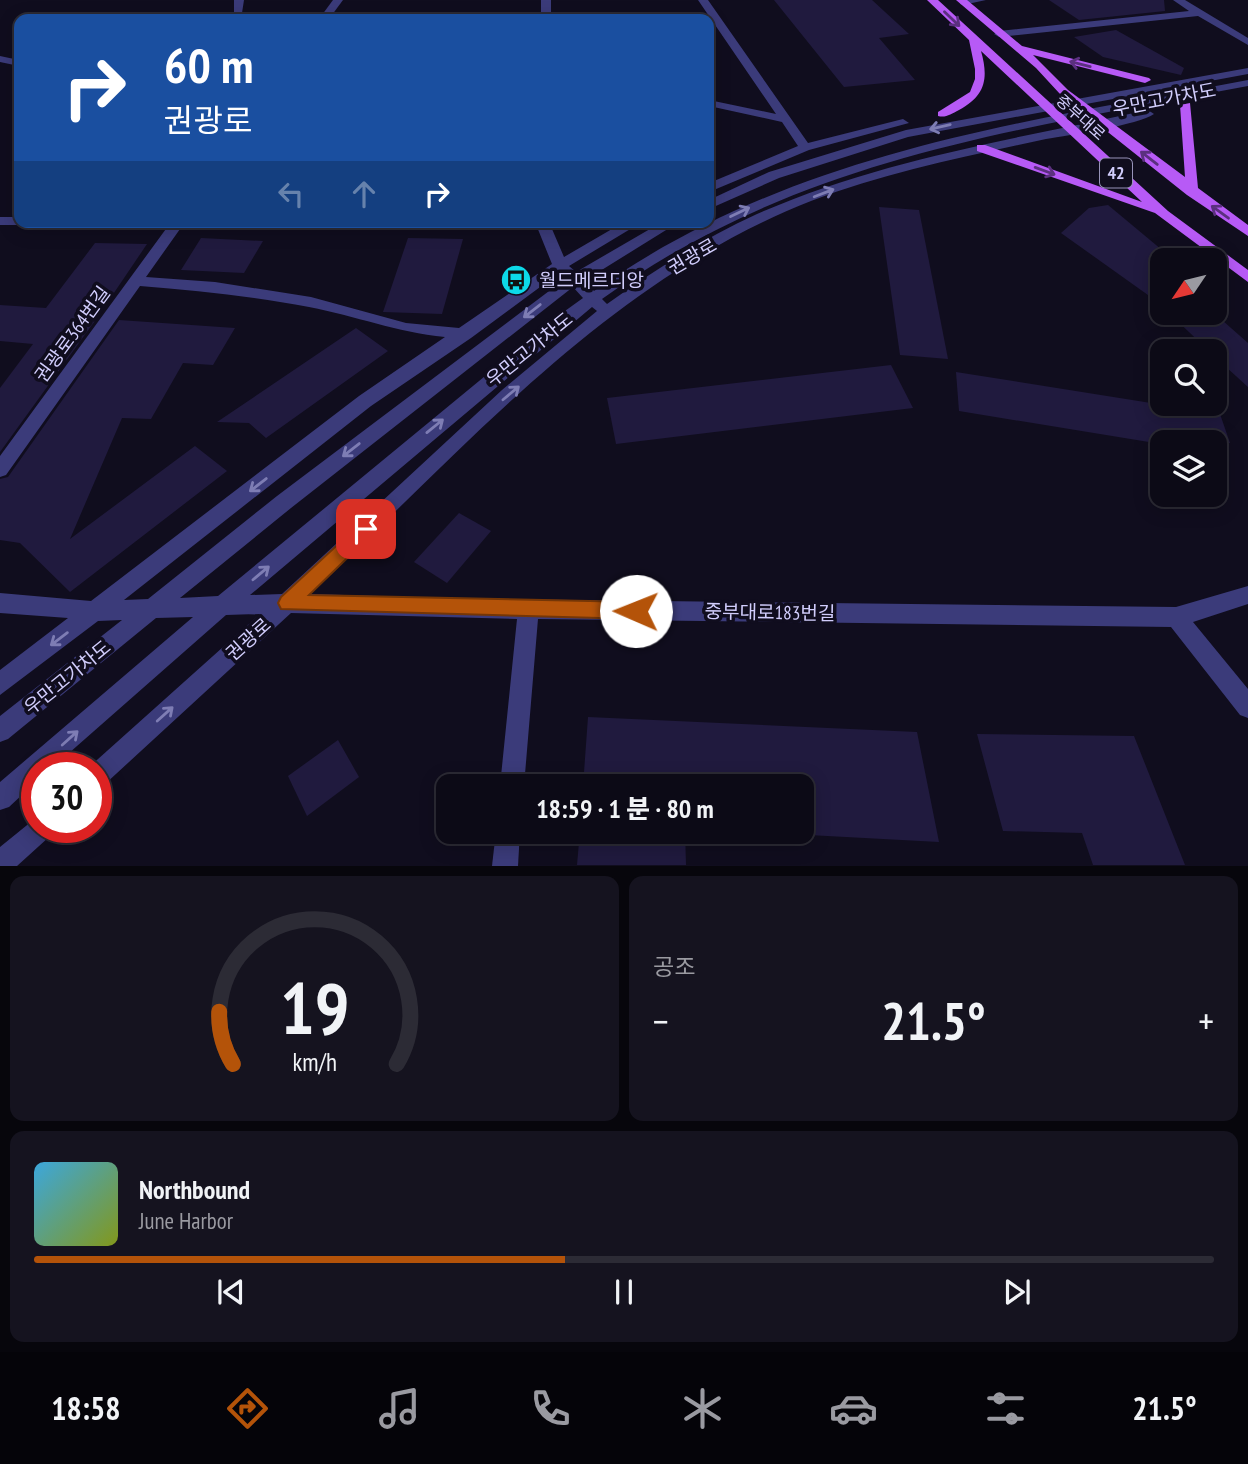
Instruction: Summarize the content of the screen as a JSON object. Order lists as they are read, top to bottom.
{
  "streets": {
    "main road": ["중부대로", "42"],
    "street": [
      "우만고가차도",
      "권광로",
      "권광로364번길",
      "중부대로183번길"
    ]
  },
  "crossings": [
    ["중부대로", "권광로"],
    ["권광로", "중부대로183번길"]
  ],
  "places": {
    "bus stop": ["월드메르디앙"]
  },
  "north": "bottom left",
  "page": {
    "turn": ["60 m", "권광로"],
    "limit": "30",
    "trip": "18:59 · 1 분 · 80 m",
    "tile": "공조",
    "heat": ["−", "21.5°", "+"],
    "song": ["Northbound", "June Harbor"],
    "tabs": ["18:58", "21.5°"],
    "gauge": ["19", "km/h"]
  }
}
